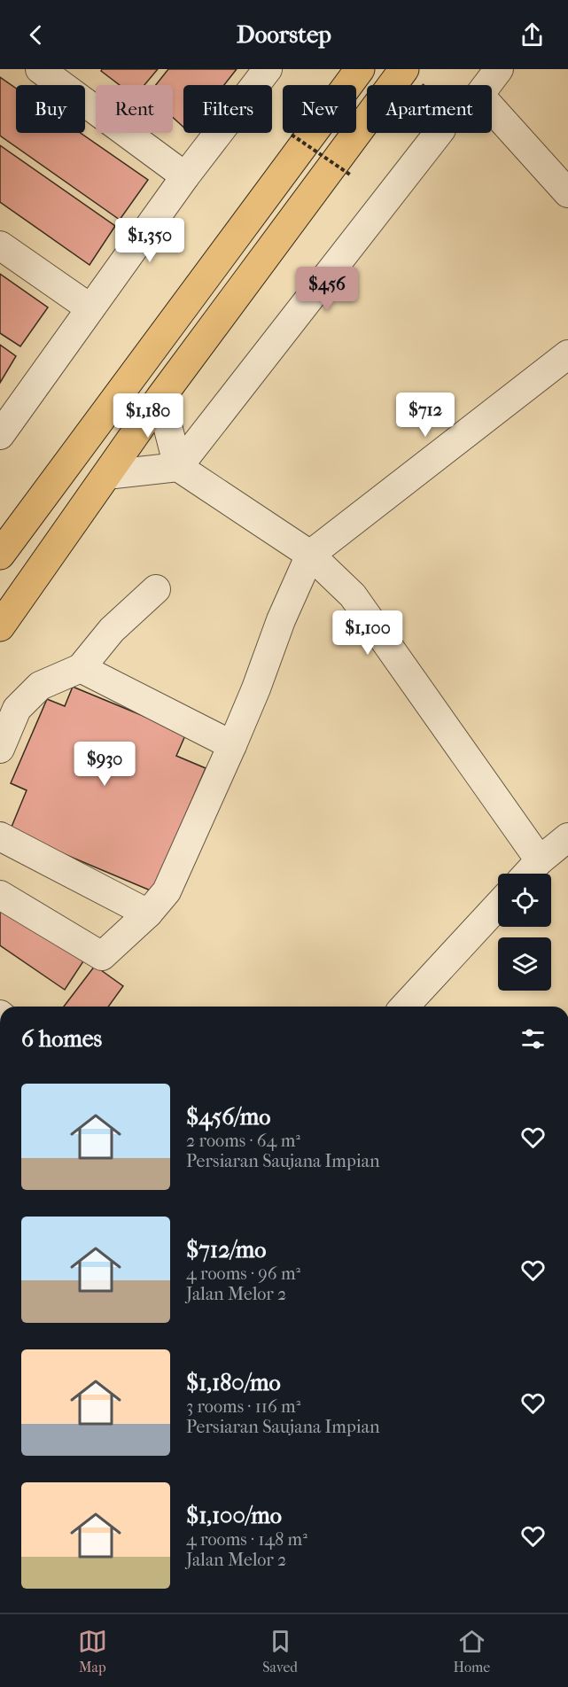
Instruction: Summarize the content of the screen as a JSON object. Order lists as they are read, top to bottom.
{
  "page": {
    "header": "Doorstep",
    "chip": [
      "Buy",
      "Rent",
      "Filters",
      "New",
      "Apartment"
    ],
    "price": [
      "$1,350",
      "$456",
      "$712",
      "$1,180",
      "$1,100",
      "$930"
    ],
    "heading": "6 homes",
    "list": [
      {
        "name": "$456/mo",
        "note": "2 rooms · 64 m² · Persiaran Saujana Impian"
      },
      {
        "name": "$712/mo",
        "note": "4 rooms · 96 m² · Jalan Melor 2"
      },
      {
        "name": "$1,180/mo",
        "note": "3 rooms · 116 m² · Persiaran Saujana Impian"
      },
      {
        "name": "$1,100/mo",
        "note": "4 rooms · 148 m² · Jalan Melor 2"
      }
    ],
    "tabs": ["Map", "Saved", "Home"]
  }
}
